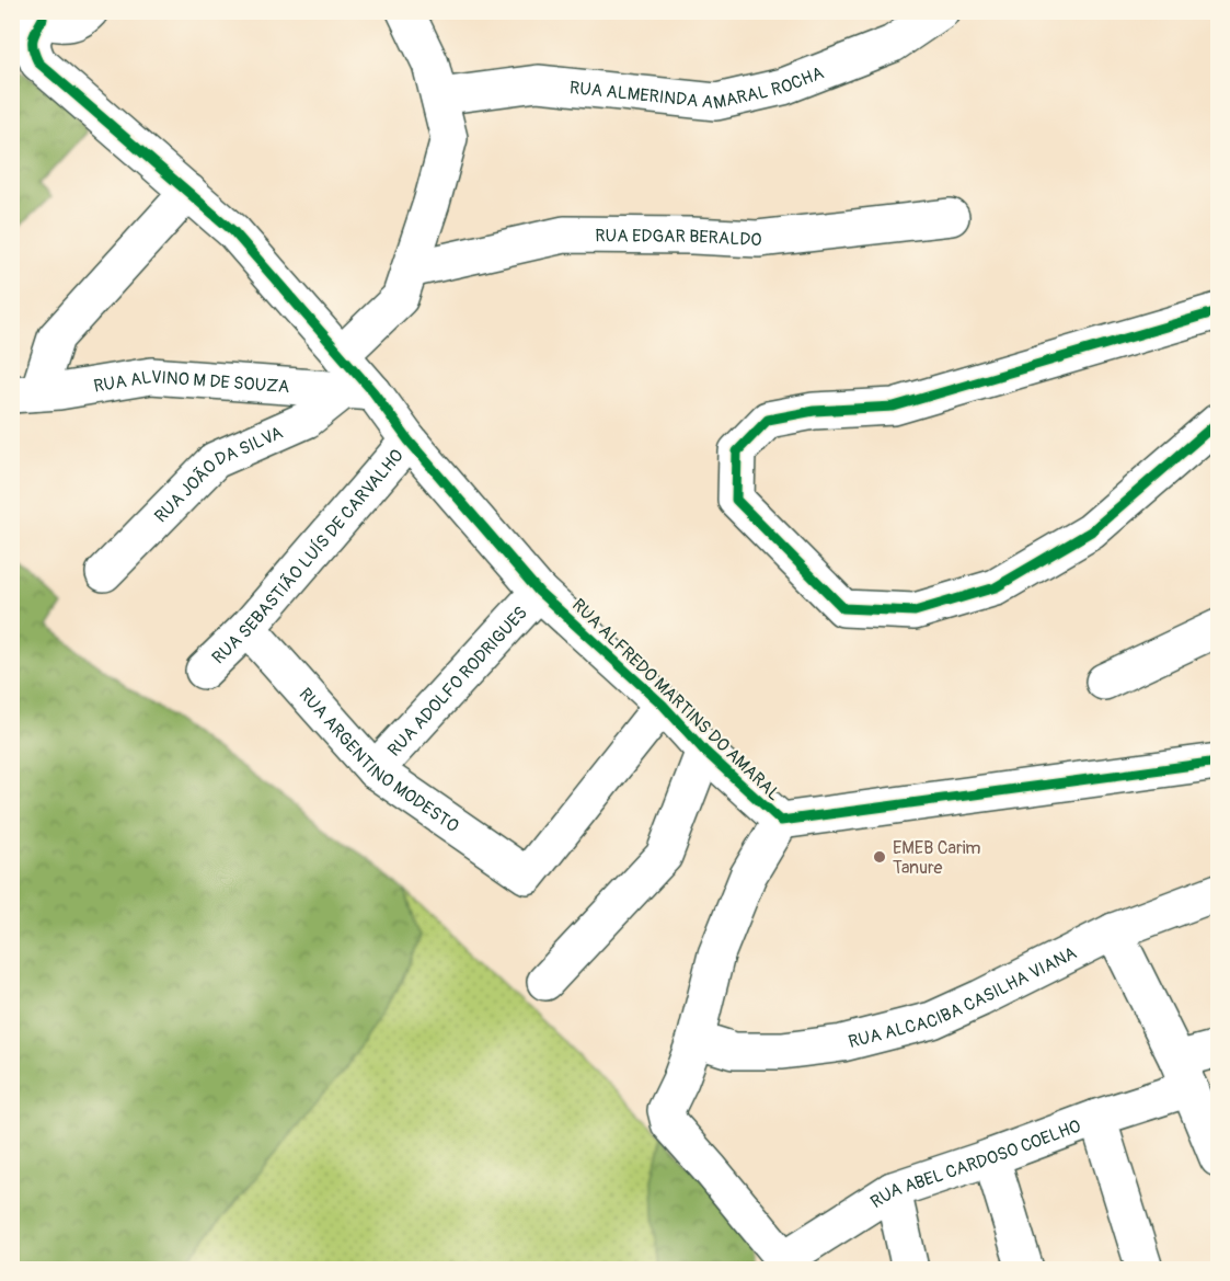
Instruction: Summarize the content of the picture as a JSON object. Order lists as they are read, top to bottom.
{
  "streets": {
    "street": [
      "RUA ALMERINDA AMARAL ROCHA",
      "RUA EDGAR BERALDO",
      "RUA ALVINO M DE SOUZA",
      "RUA JOÃO DA SILVA",
      "RUA SEBASTIÃO LUÍS DE CARVALHO",
      "RUA ADOLFO RODRIGUES",
      "RUA ALFREDO MARTINS DO AMARAL",
      "RUA ARGENTINO MODESTO",
      "RUA ALCACIBA CASILHA VIANA",
      "RUA ABEL CARDOSO COELHO"
    ]
  },
  "crossings": [
    ["RUA ALVINO M DE SOUZA", "RUA JOÃO DA SILVA"],
    ["RUA ALVINO M DE SOUZA", "RUA ALFREDO MARTINS DO AMARAL"],
    ["RUA JOÃO DA SILVA", "RUA ALFREDO MARTINS DO AMARAL"],
    ["RUA SEBASTIÃO LUÍS DE CARVALHO", "RUA ALFREDO MARTINS DO AMARAL"],
    ["RUA SEBASTIÃO LUÍS DE CARVALHO", "RUA ARGENTINO MODESTO"],
    ["RUA ADOLFO RODRIGUES", "RUA ALFREDO MARTINS DO AMARAL"],
    ["RUA ADOLFO RODRIGUES", "RUA ARGENTINO MODESTO"],
    ["RUA ALFREDO MARTINS DO AMARAL", "RUA ARGENTINO MODESTO"]
  ],
  "places": ["EMEB Carim Tanure"]
}
